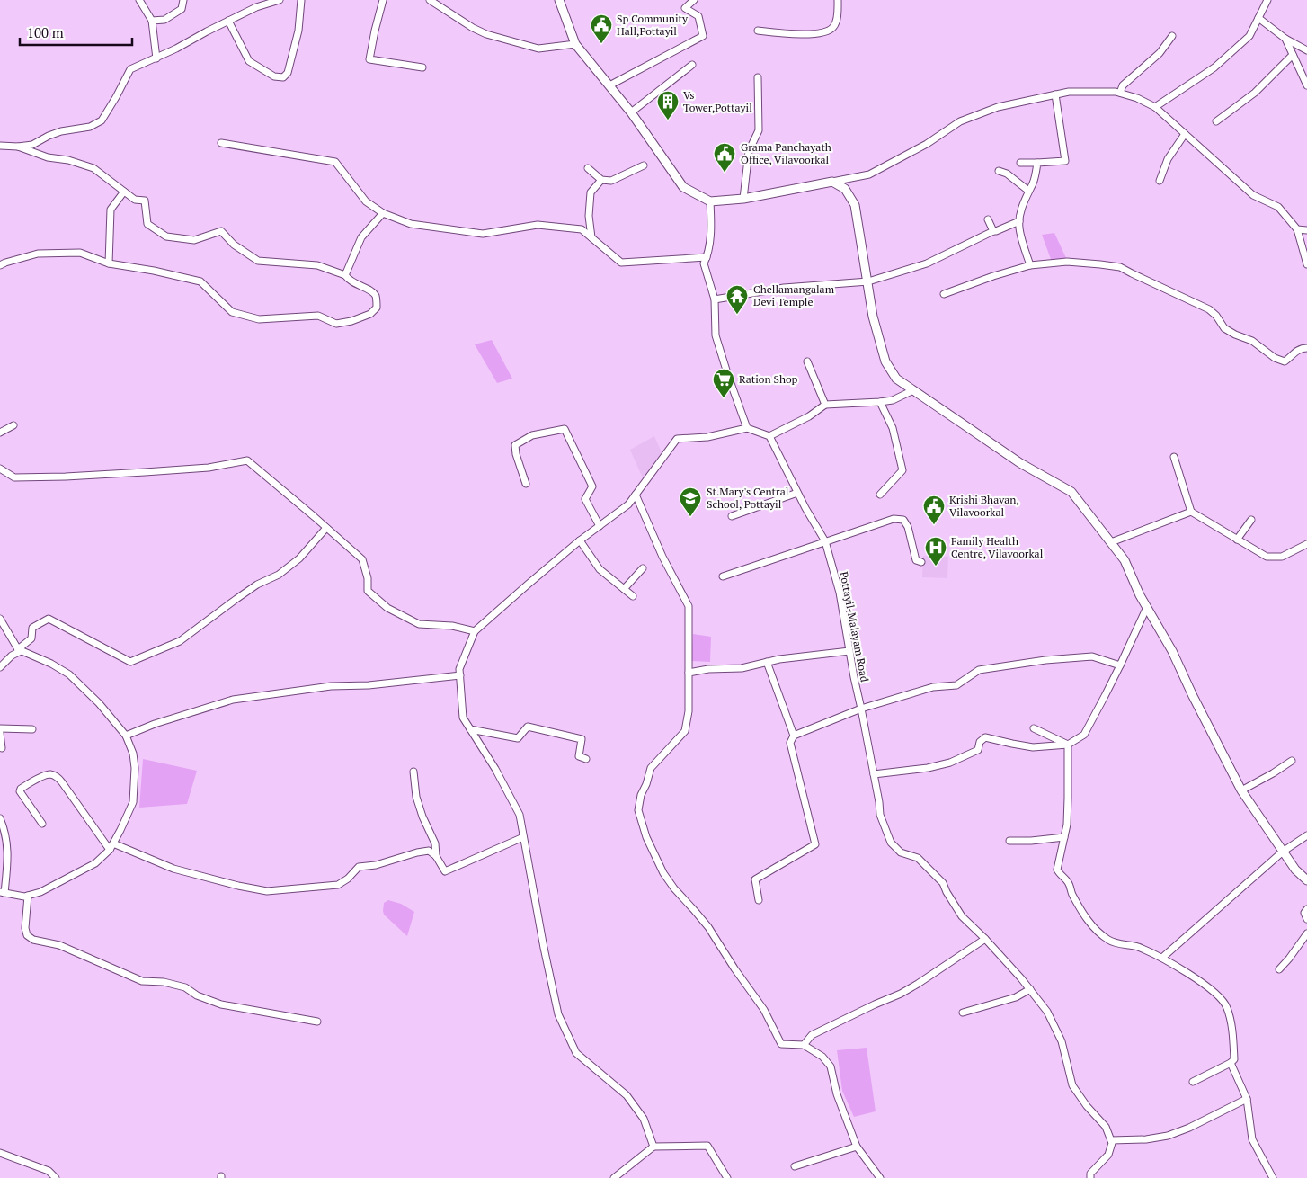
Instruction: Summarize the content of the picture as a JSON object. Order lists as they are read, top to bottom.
{
  "streets": {
    "street": ["Pottayil-Malayam Road"]
  },
  "places": {
    "public building": ["Sp Community Hall,Pottayil", "Grama Panchayath Office, Vilavoorkal", "Krishi Bhavan, Vilavoorkal"],
    "building": ["Vs Tower,Pottayil"],
    "temple": ["Chellamangalam Devi Temple"],
    "supermarket": ["Ration Shop"],
    "school or university": ["St.Mary's Central School, Pottayil"],
    "hospital": ["Family Health Centre, Vilavoorkal"]
  },
  "scale_bar": "100 m"
}
